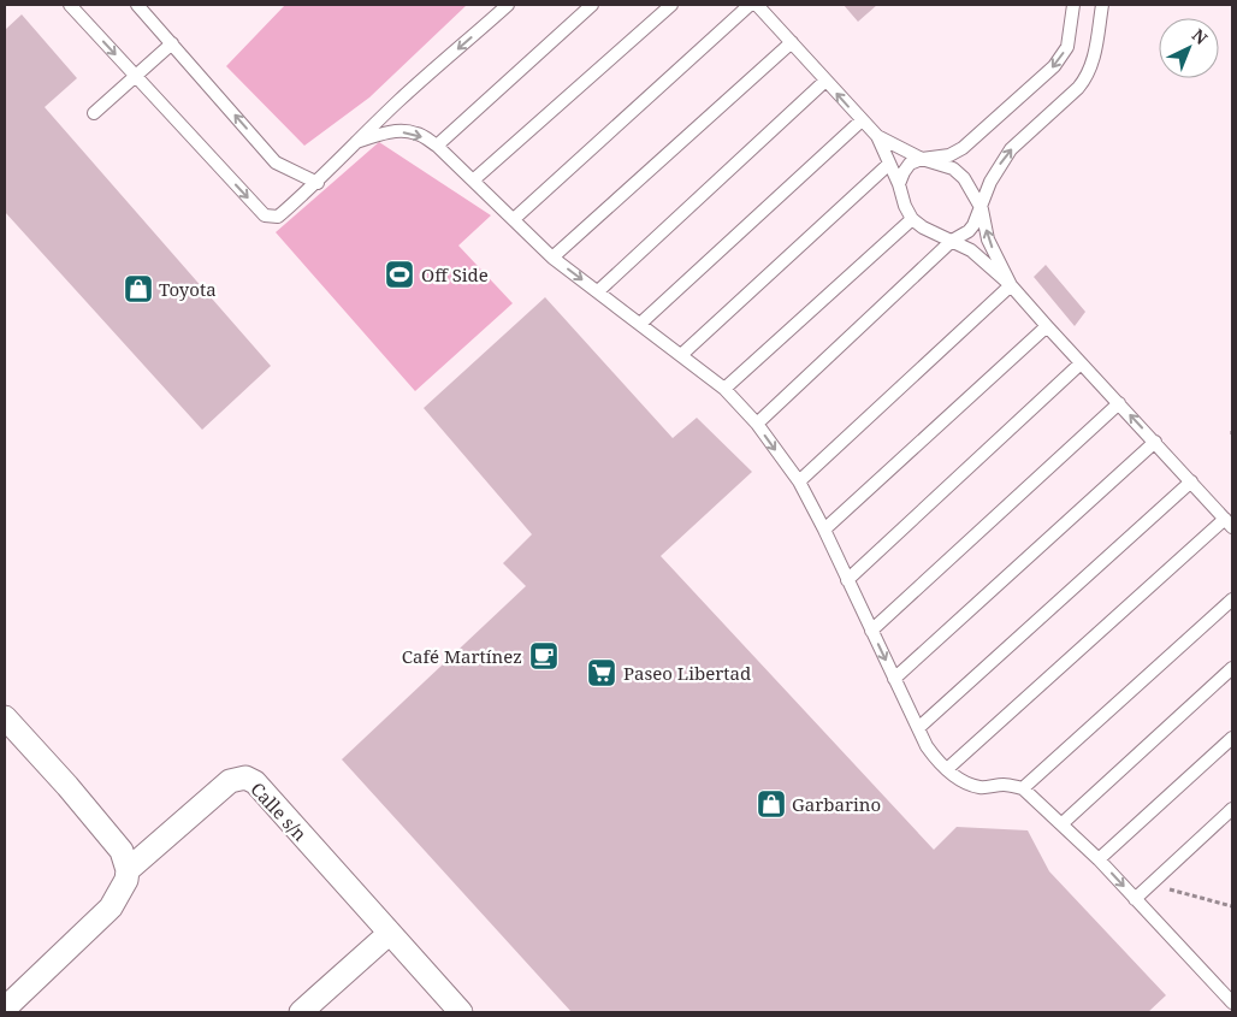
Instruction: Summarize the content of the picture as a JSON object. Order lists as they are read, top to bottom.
{
  "streets": {
    "street": ["Calle s/n"]
  },
  "places": {
    "sports": ["Off Side"],
    "shop": ["Toyota", "Garbarino"],
    "cafe": ["Café Martínez"],
    "supermarket": ["Paseo Libertad"]
  },
  "north": "top right"
}
